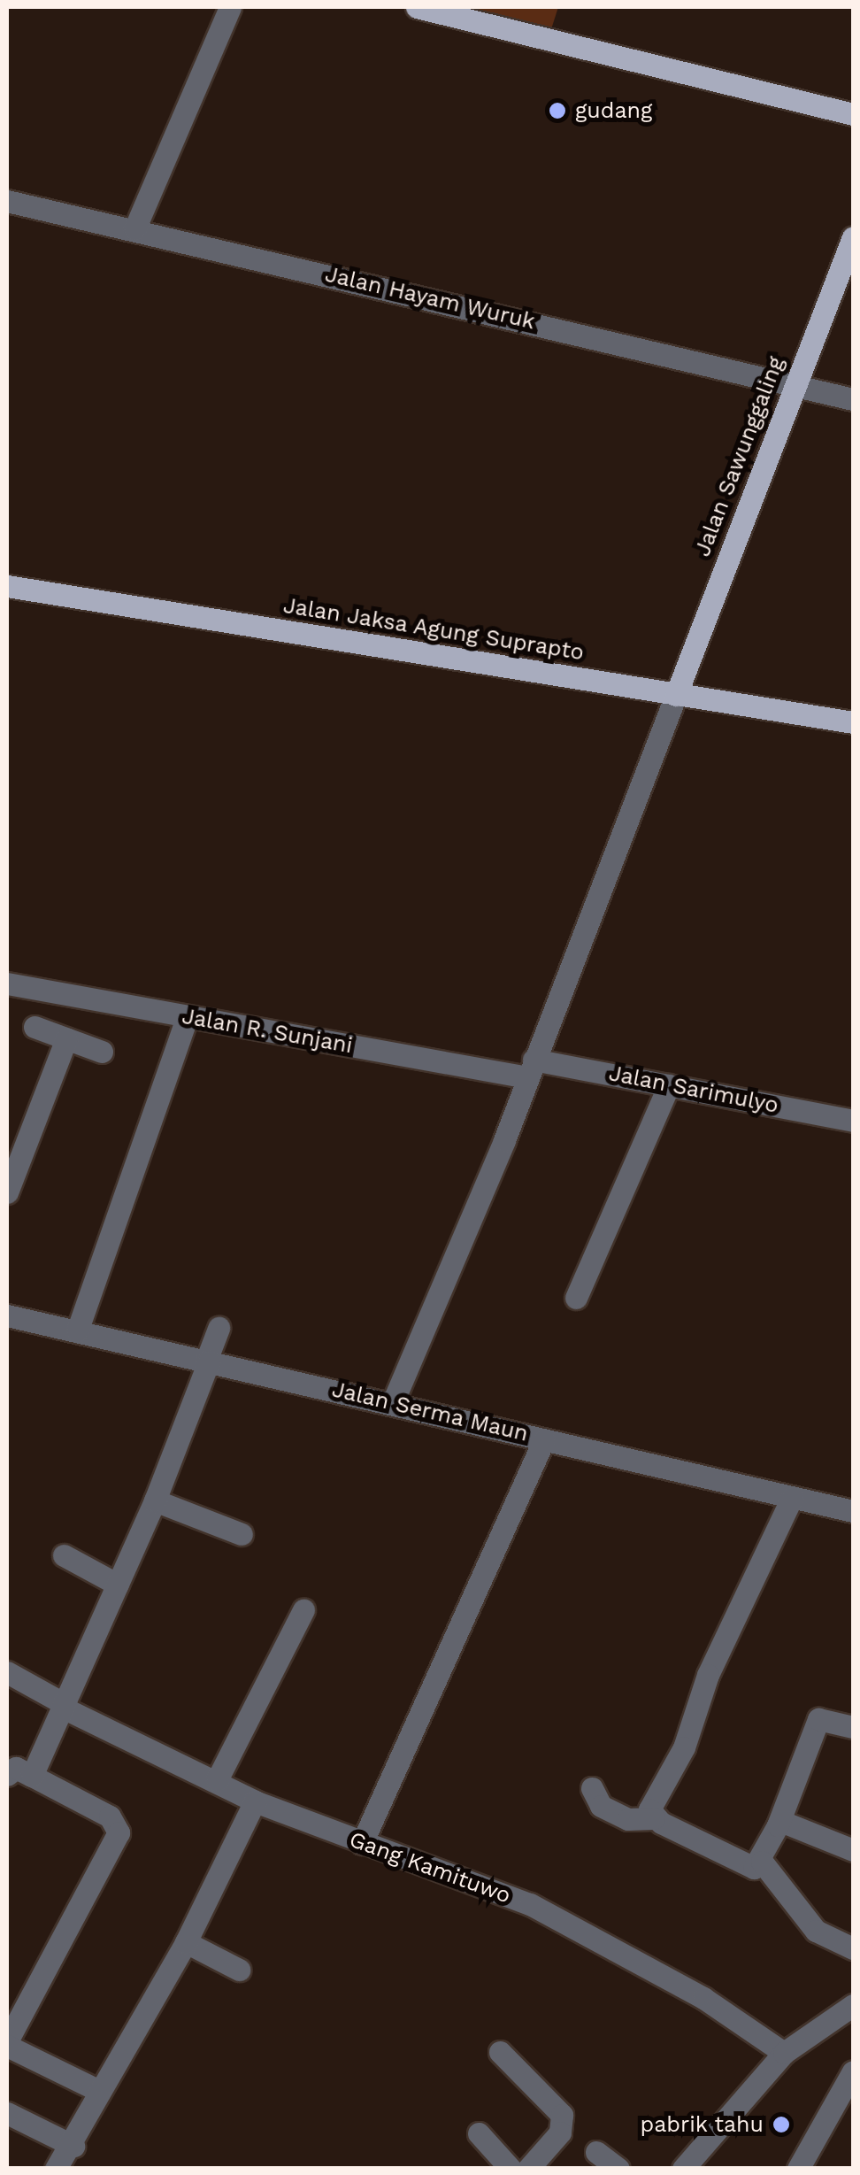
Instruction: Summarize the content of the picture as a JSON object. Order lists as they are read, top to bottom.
{
  "streets": {
    "main road": ["Jalan Sawunggaling", "Jalan Jaksa Agung Suprapto"],
    "street": [
      "Jalan Hayam Wuruk",
      "Jalan R. Sunjani",
      "Jalan Sarimulyo",
      "Jalan Serma Maun",
      "Gang Kamituwo"
    ]
  },
  "crossings": [
    ["Jalan Hayam Wuruk", "Jalan Sawunggaling"],
    ["Jalan Sawunggaling", "Jalan Jaksa Agung Suprapto"],
    ["Jalan R. Sunjani", "Jalan Sarimulyo"]
  ],
  "places": ["gudang", "pabrik tahu"]
}
